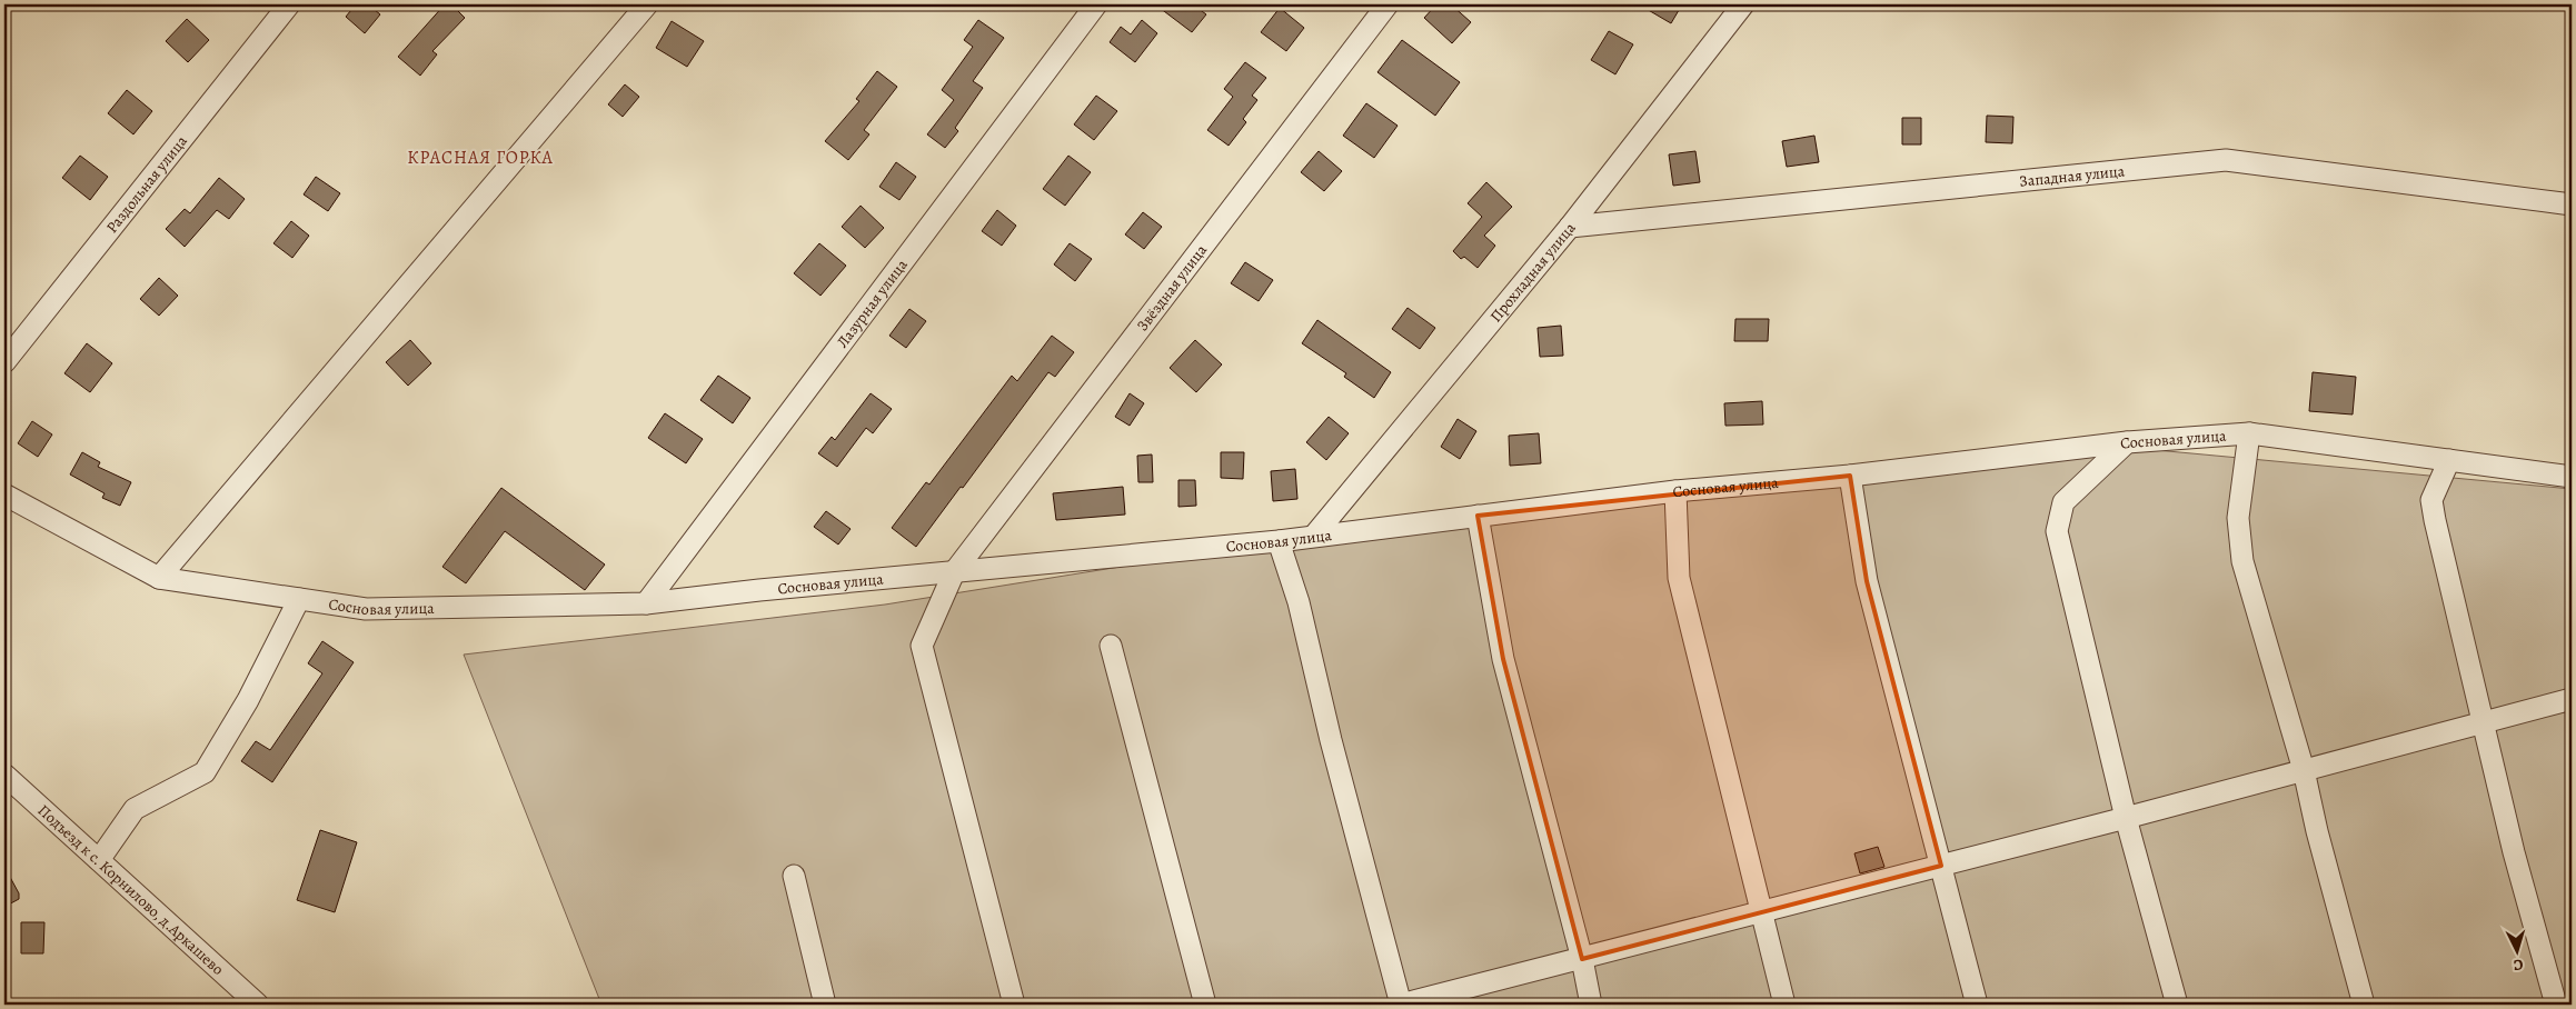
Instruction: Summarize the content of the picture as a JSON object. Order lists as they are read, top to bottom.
{
  "streets": {
    "street": [
      "Западная улица",
      "Раздольная улица",
      "Прохладная улица",
      "Звёздная улица",
      "Лазурная улица",
      "Сосновая улица",
      "Подъезд к с. Корнилово, д.Аркашево"
    ]
  },
  "crossings": [
    ["Западная улица", "Прохладная улица"],
    ["Прохладная улица", "Сосновая улица"],
    ["Звёздная улица", "Сосновая улица"],
    ["Лазурная улица", "Сосновая улица"]
  ],
  "districts": ["КРАСНАЯ ГОРКА"],
  "north": "bottom"
}
